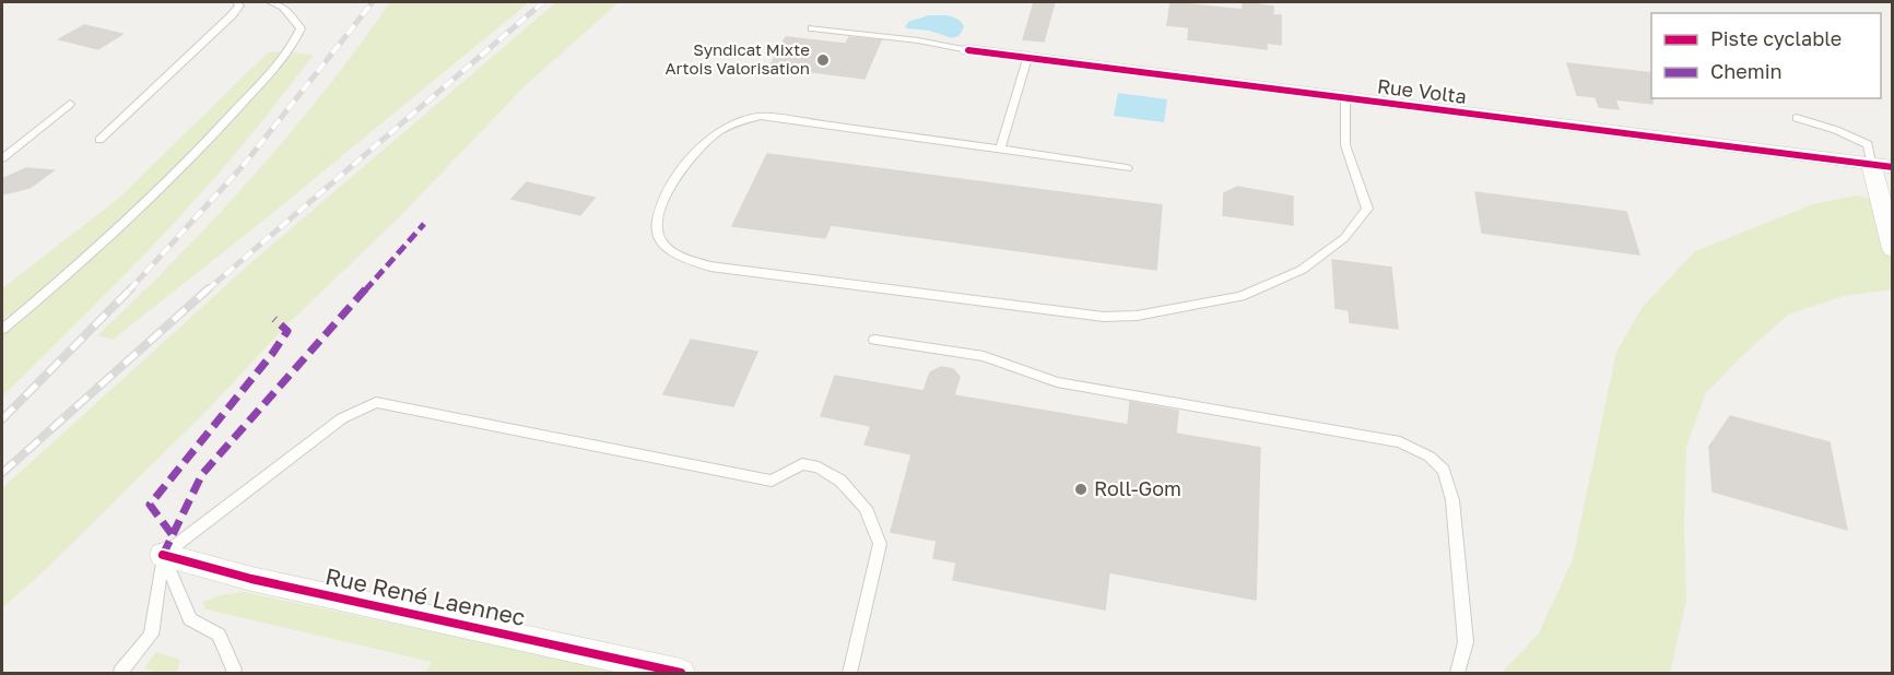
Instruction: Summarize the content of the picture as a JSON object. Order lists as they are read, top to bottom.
{
  "streets": {
    "street": ["Rue Volta", "Rue René Laennec"]
  },
  "places": ["Syndicat Mixte Artois Valorisation", "Roll-Gom"],
  "legend": ["Piste cyclable", "Chemin"]
}
